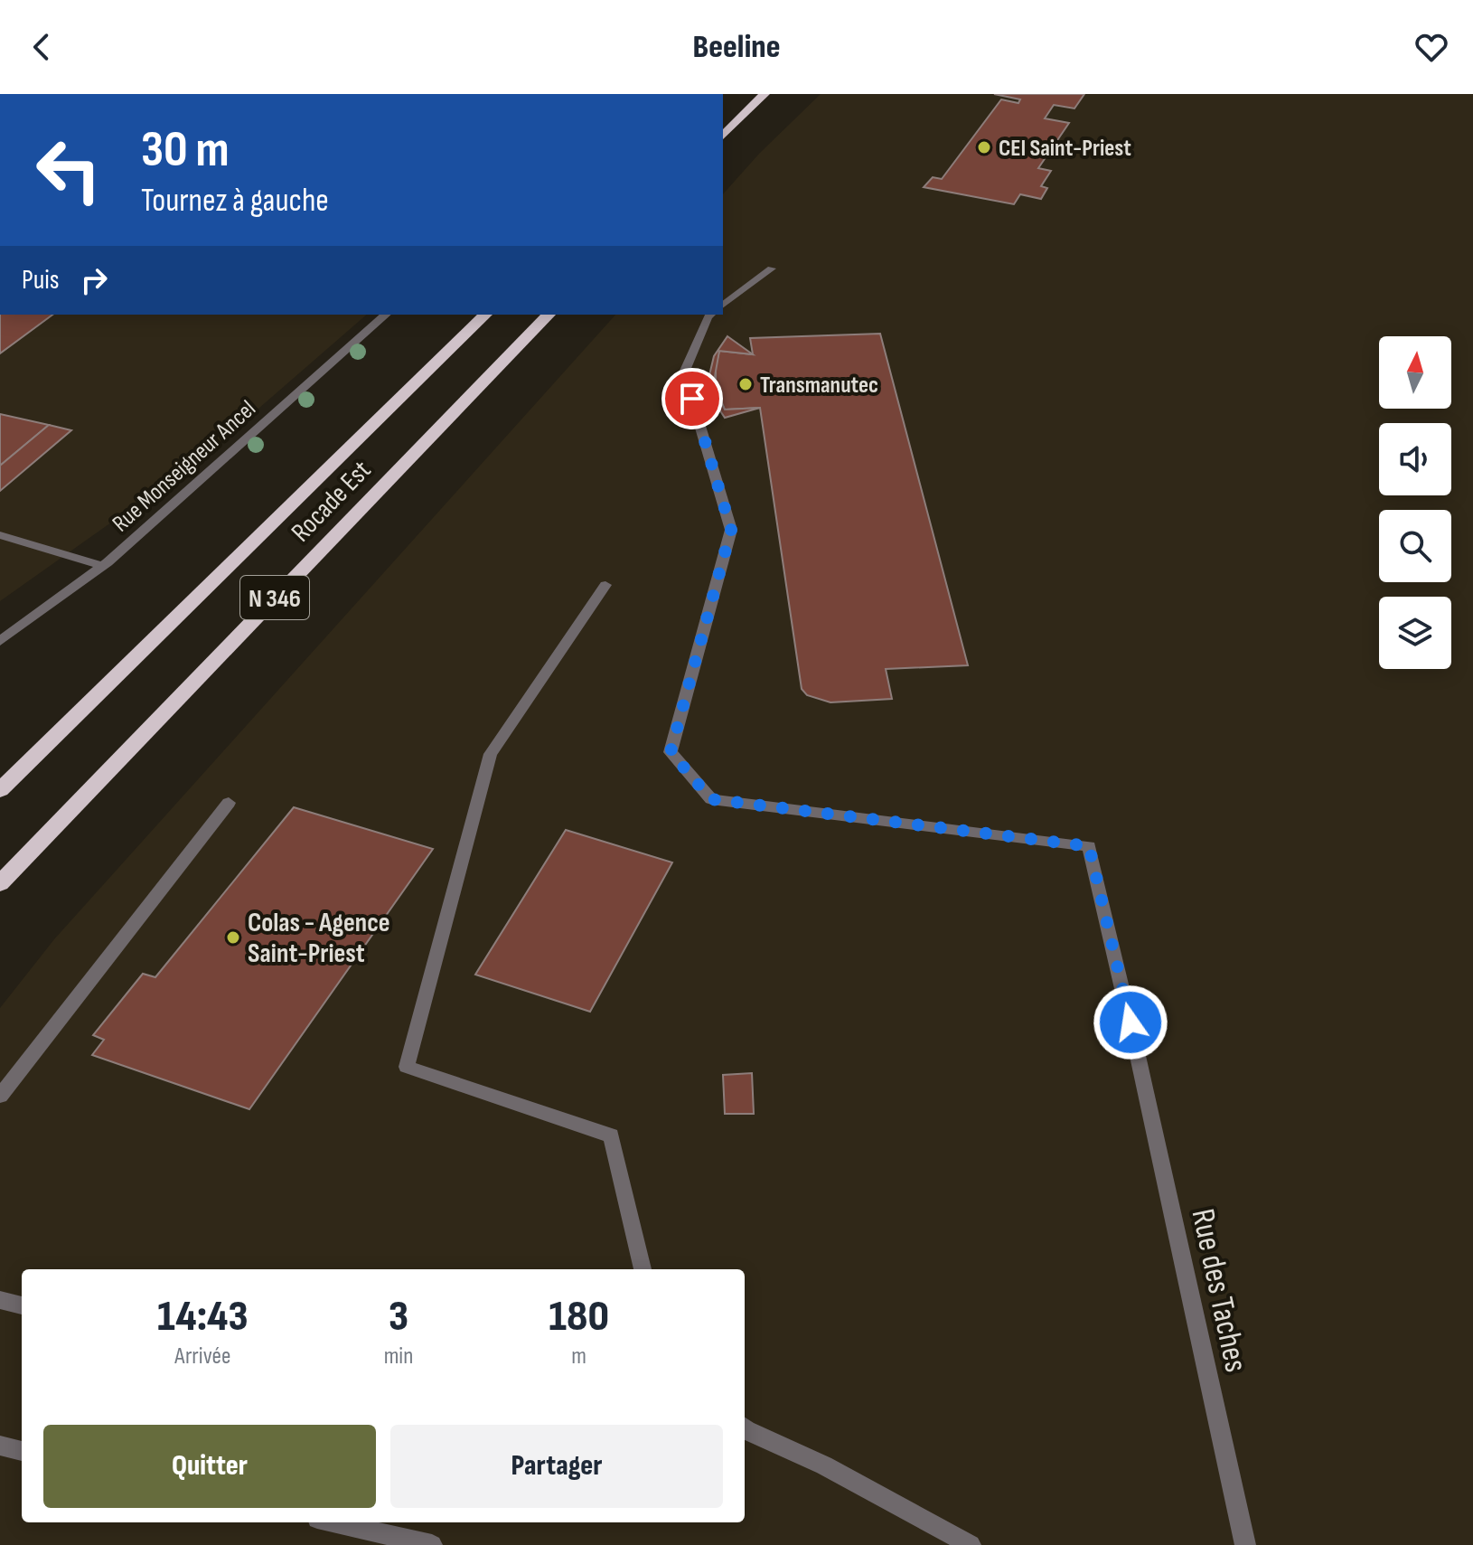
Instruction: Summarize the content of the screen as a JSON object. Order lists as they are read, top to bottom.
{
  "streets": {
    "highway": ["Rocade Est", "N 346"],
    "street": ["Rue Monseigneur Ancel", "Rue des Taches"]
  },
  "places": ["CEI Saint-Priest", "Transmanutec", "Colas - Agence Saint-Priest"],
  "north": "top",
  "page": {
    "header": "Beeline",
    "turn": ["30 m", "Tournez à gauche"],
    "then": "Puis",
    "eta": [
      "14:43",
      "Arrivée",
      "3",
      "min",
      "180",
      "m"
    ],
    "buttons": ["Quitter", "Partager"]
  }
}
